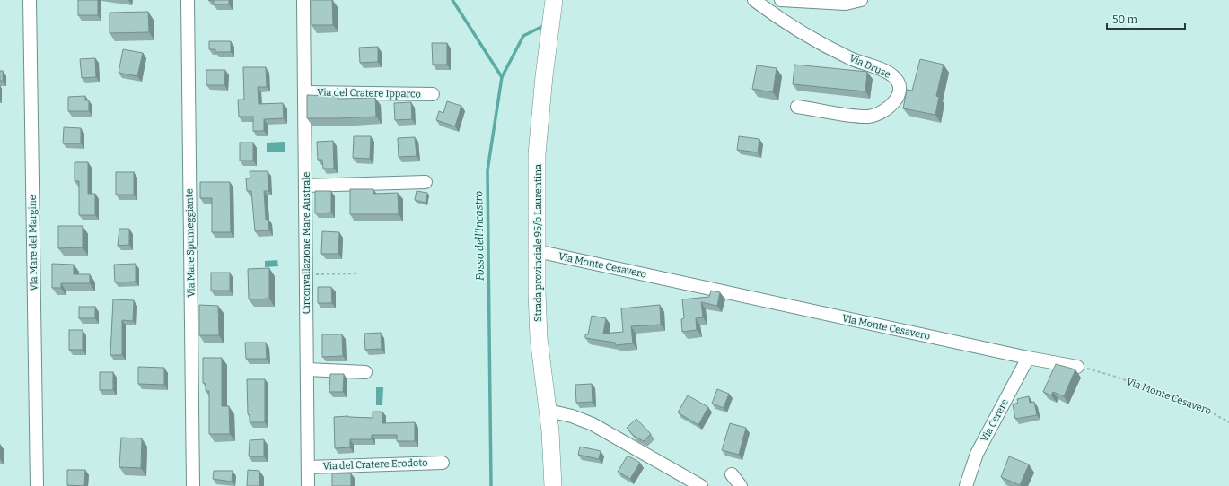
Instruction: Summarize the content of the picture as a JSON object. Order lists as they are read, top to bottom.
{
  "streets": {
    "main road": ["Strada provinciale 95/b Laurentina"],
    "street": [
      "Via Druse",
      "Via del Cratere Ipparco",
      "Via Mare del Margine",
      "Via Mare Spumeggiante",
      "Circonvallazione Mare Australe",
      "Via Monte Cesavero",
      "Via Cerere",
      "Via del Cratere Erodoto"
    ]
  },
  "crossings": [
    ["Via del Cratere Ipparco", "Circonvallazione Mare Australe"],
    ["Circonvallazione Mare Australe", "Via del Cratere Erodoto"],
    ["Strada provinciale 95/b Laurentina", "Via Monte Cesavero"],
    ["Via Monte Cesavero", "Via Cerere"]
  ],
  "water": ["Fosso dell'Incastro"],
  "scale_bar": "50 m"
}
